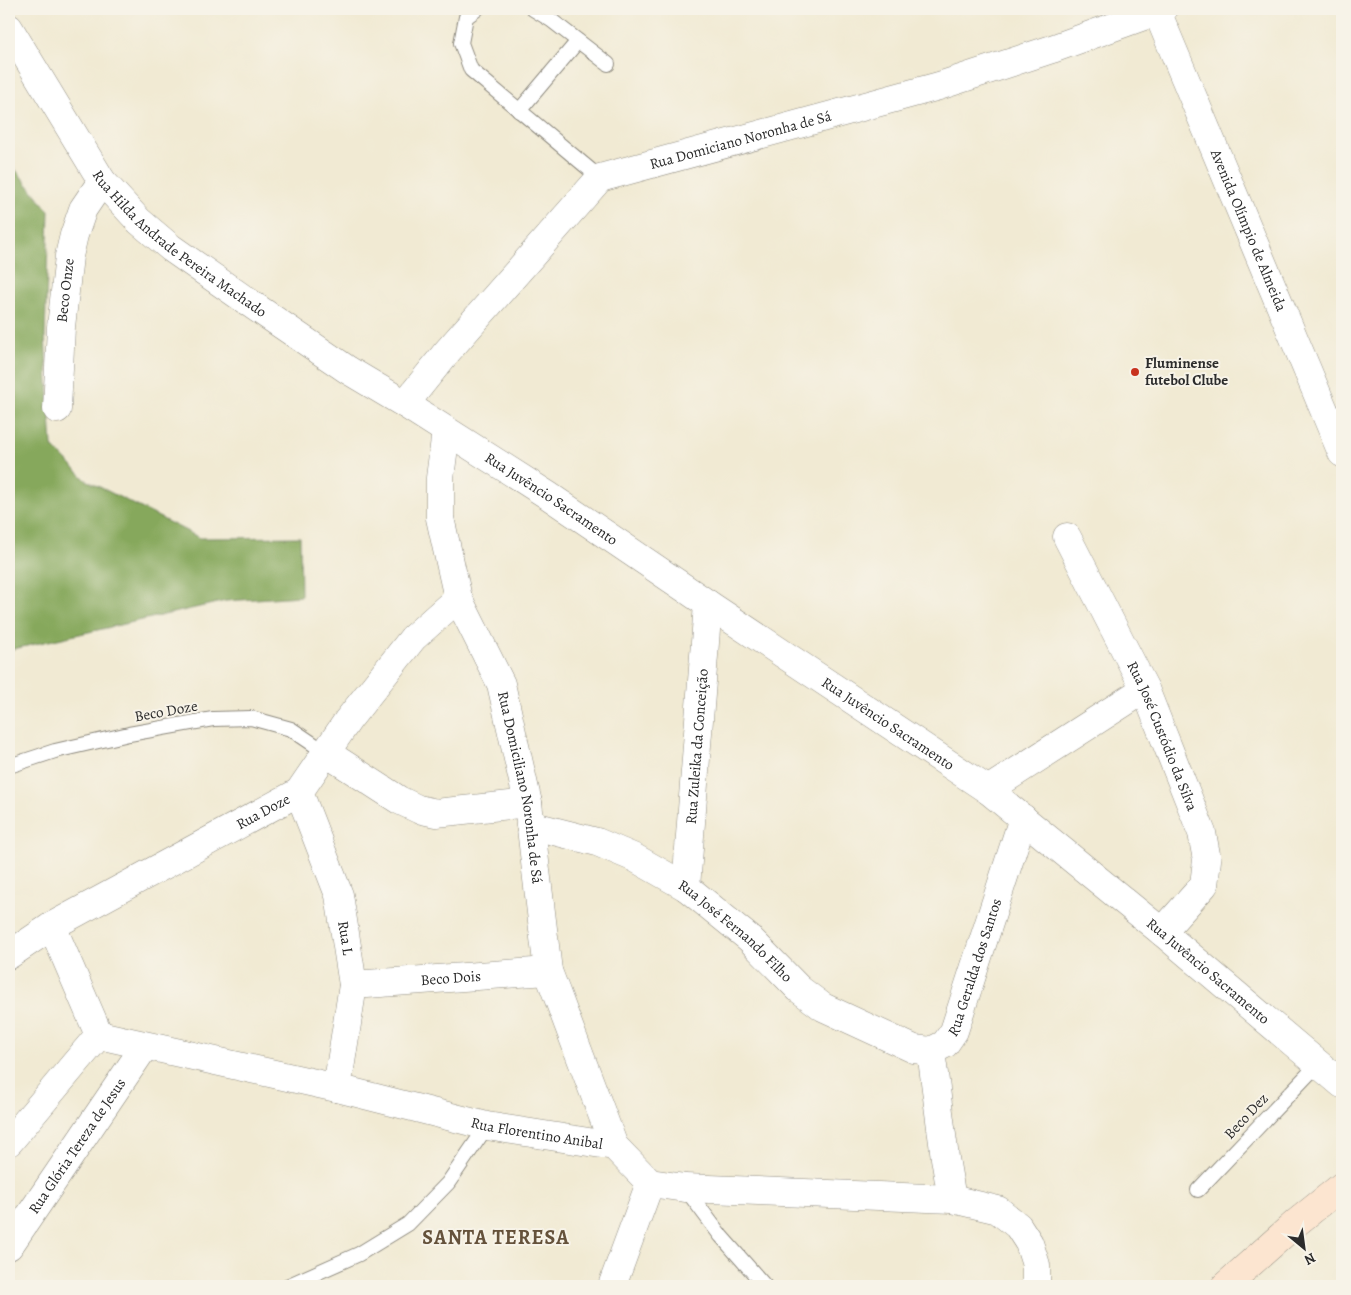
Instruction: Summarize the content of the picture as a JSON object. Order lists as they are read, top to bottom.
{
  "streets": {
    "street": [
      "Rua Domiciano Noronha de Sá",
      "Avenida Olímpio de Almeida",
      "Rua Hilda Andrade Pereira Machado",
      "Beco Onze",
      "Rua Juvêncio Sacramento",
      "Rua José Custódio da Silva",
      "Rua Zuleika da Conceição",
      "Rua Domiciliano Noronha de Sá",
      "Rua Doze",
      "Rua José Fernando Filho",
      "Rua L",
      "Rua Geralda dos Santos",
      "Beco Dois",
      "Rua Florentino Anibal",
      "Rua Glória Tereza de Jesus"
    ],
    "lane": ["Beco Doze", "Beco Dez"]
  },
  "crossings": [
    ["Rua Domiciano Noronha de Sá", "Avenida Olímpio de Almeida"],
    ["Rua Hilda Andrade Pereira Machado", "Beco Onze"],
    ["Rua Hilda Andrade Pereira Machado", "Rua Juvêncio Sacramento"],
    ["Rua Juvêncio Sacramento", "Rua José Custódio da Silva"],
    ["Rua Juvêncio Sacramento", "Rua Zuleika da Conceição"],
    ["Rua Juvêncio Sacramento", "Rua Domiciliano Noronha de Sá"],
    ["Rua Juvêncio Sacramento", "Rua Geralda dos Santos"],
    ["Rua Juvêncio Sacramento", "Beco Dez"],
    ["Beco Doze", "Rua Doze"],
    ["Beco Doze", "Rua José Fernando Filho"],
    ["Rua Zuleika da Conceição", "Rua José Fernando Filho"],
    ["Rua Domiciliano Noronha de Sá", "Rua Doze"],
    ["Rua Domiciliano Noronha de Sá", "Rua José Fernando Filho"],
    ["Rua Domiciliano Noronha de Sá", "Beco Dois"],
    ["Rua Domiciliano Noronha de Sá", "Rua Florentino Anibal"],
    ["Rua Doze", "Rua José Fernando Filho"],
    ["Rua Doze", "Rua L"],
    ["Rua José Fernando Filho", "Rua Geralda dos Santos"],
    ["Rua L", "Beco Dois"],
    ["Rua L", "Rua Florentino Anibal"],
    ["Rua Florentino Anibal", "Rua Glória Tereza de Jesus"]
  ],
  "districts": ["SANTA TERESA"],
  "places": ["Fluminense futebol Clube"],
  "north": "bottom right"
}
